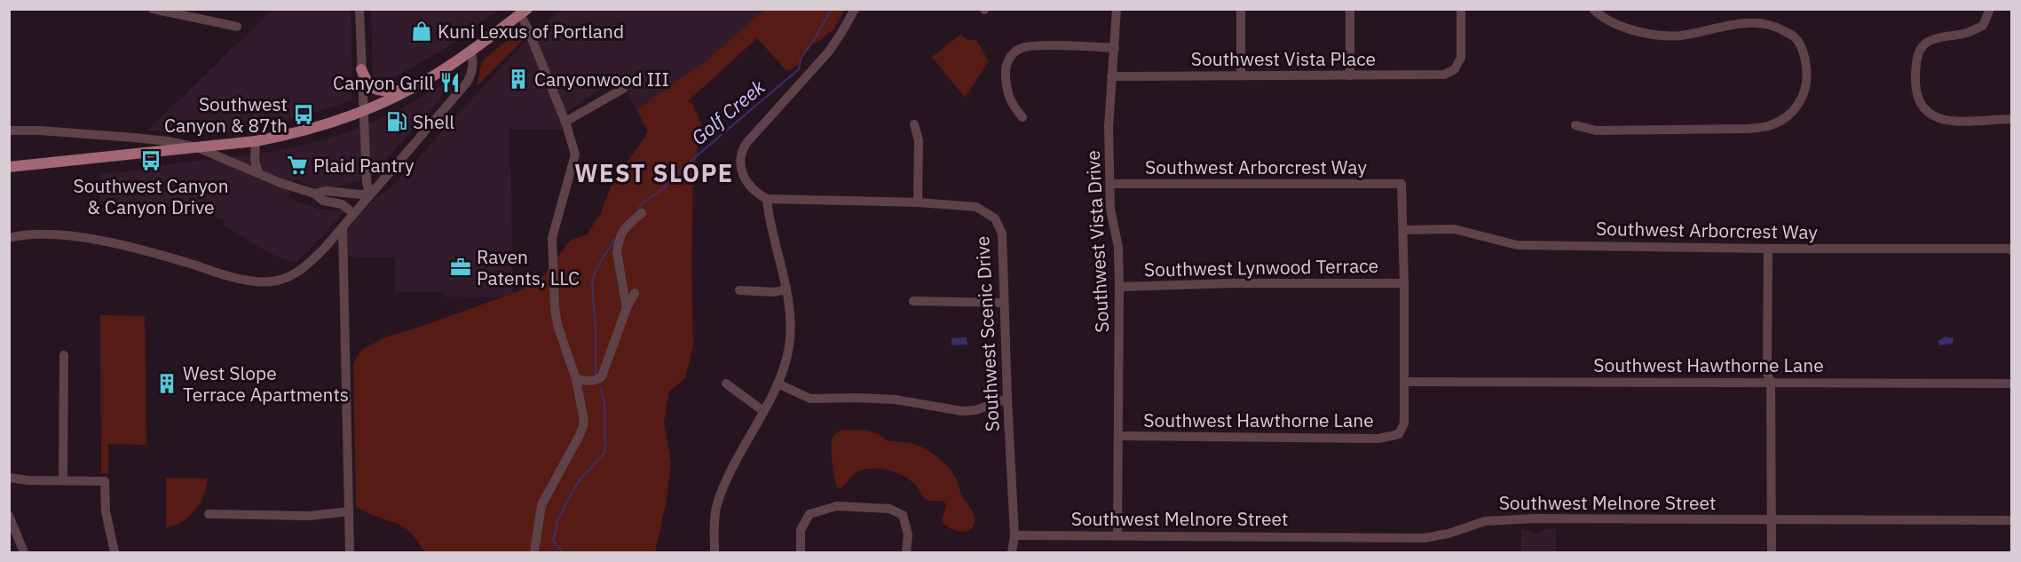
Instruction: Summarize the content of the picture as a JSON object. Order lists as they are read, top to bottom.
{
  "streets": {
    "street": [
      "Southwest Vista Place",
      "Southwest Arborcrest Way",
      "Southwest Vista Drive",
      "Southwest Lynwood Terrace",
      "Southwest Scenic Drive",
      "Southwest Hawthorne Lane",
      "Southwest Melnore Street"
    ]
  },
  "crossings": [
    ["Southwest Vista Place", "Southwest Vista Drive"],
    ["Southwest Arborcrest Way", "Southwest Vista Drive"],
    ["Southwest Vista Drive", "Southwest Lynwood Terrace"],
    ["Southwest Vista Drive", "Southwest Hawthorne Lane"],
    ["Southwest Vista Drive", "Southwest Melnore Street"],
    ["Southwest Scenic Drive", "Southwest Melnore Street"]
  ],
  "districts": ["WEST SLOPE"],
  "water": ["Golf Creek"],
  "places": {
    "shop": ["Kuni Lexus of Portland"],
    "building": ["Canyonwood III", "West Slope Terrace Apartments"],
    "restaurant": ["Canyon Grill"],
    "bus stop": ["Southwest Canyon & 87th", "Southwest Canyon & Canyon Drive"],
    "fuel station": ["Shell"],
    "supermarket": ["Plaid Pantry"],
    "office": ["Raven Patents, LLC"]
  }
}
